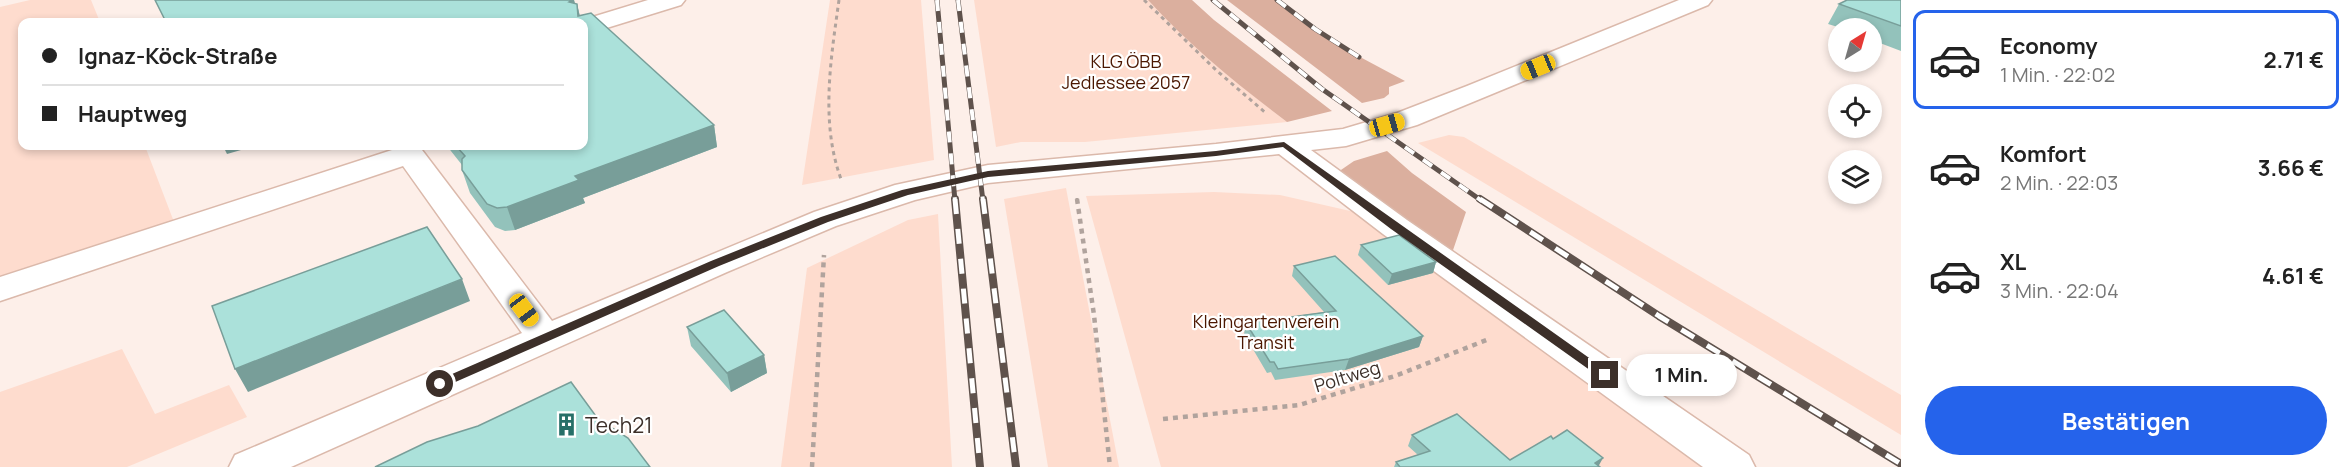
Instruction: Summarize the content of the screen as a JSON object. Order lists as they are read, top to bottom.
{
  "streets": {
    "path": ["Poltweg"]
  },
  "parks": ["KLG ÖBB Jedlessee 2057", "Kleingartenverein Transit"],
  "places": {
    "building": ["Tech21"]
  },
  "north": "top right",
  "page": {
    "list": [
      {
        "name": "Economy",
        "note": "1 Min. · 22:02",
        "value": "2.71 €"
      },
      {
        "name": "Komfort",
        "note": "2 Min. · 22:03",
        "value": "3.66 €"
      },
      {
        "name": "XL",
        "note": "3 Min. · 22:04",
        "value": "4.61 €"
      }
    ],
    "banner": ["Ignaz-Köck-Straße", "Hauptweg"],
    "bubble": "1 Min.",
    "buttons": "Bestätigen"
  }
}
